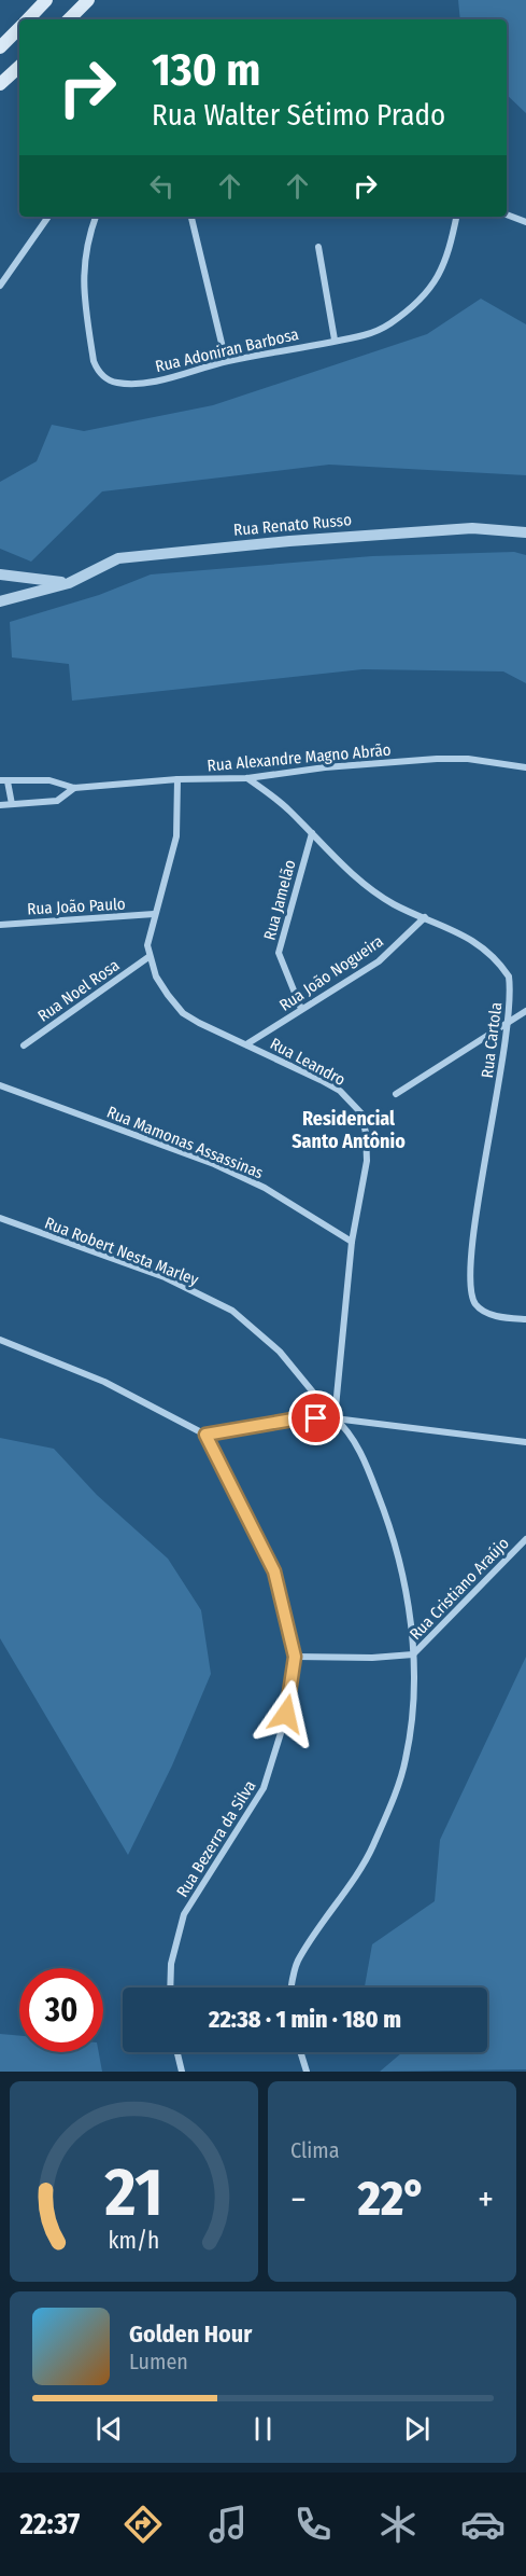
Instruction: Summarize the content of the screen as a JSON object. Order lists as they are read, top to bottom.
{
  "streets": {
    "street": [
      "Rua Adoniran Barbosa",
      "Rua Renato Russo",
      "Rua Alexandre Magno Abrão",
      "Rua Jamelão",
      "Rua João Paulo",
      "Rua João Nogueira",
      "Rua Noel Rosa",
      "Rua Cartola",
      "Rua Leandro",
      "Rua Mamonas Assassinas",
      "Rua Robert Nesta Marley",
      "Rua Cristiano Araújo",
      "Rua Bezerra da Silva"
    ]
  },
  "crossings": [
    ["Rua Alexandre Magno Abrão", "Rua Cartola"],
    ["Rua Jamelão", "Rua João Nogueira"],
    ["Rua Jamelão", "Rua Cartola"],
    ["Rua João Nogueira", "Rua Cartola"],
    ["Rua João Nogueira", "Rua Leandro"],
    ["Rua Noel Rosa", "Rua Leandro"],
    ["Rua Leandro", "Rua Mamonas Assassinas"],
    ["Rua Leandro", "Rua Robert Nesta Marley"],
    ["Rua Robert Nesta Marley", "Rua Cristiano Araújo"],
    ["Rua Cristiano Araújo", "Rua Bezerra da Silva"]
  ],
  "districts": ["Residencial Santo Antônio"],
  "page": {
    "turn": ["130 m", "Rua Walter Sétimo Prado"],
    "limit": "30",
    "trip": "22:38 · 1 min · 180 m",
    "tile": "Clima",
    "heat": ["−", "22°", "+"],
    "song": ["Golden Hour", "Lumen"],
    "tabs": "22:37",
    "gauge": ["21", "km/h"]
  }
}
